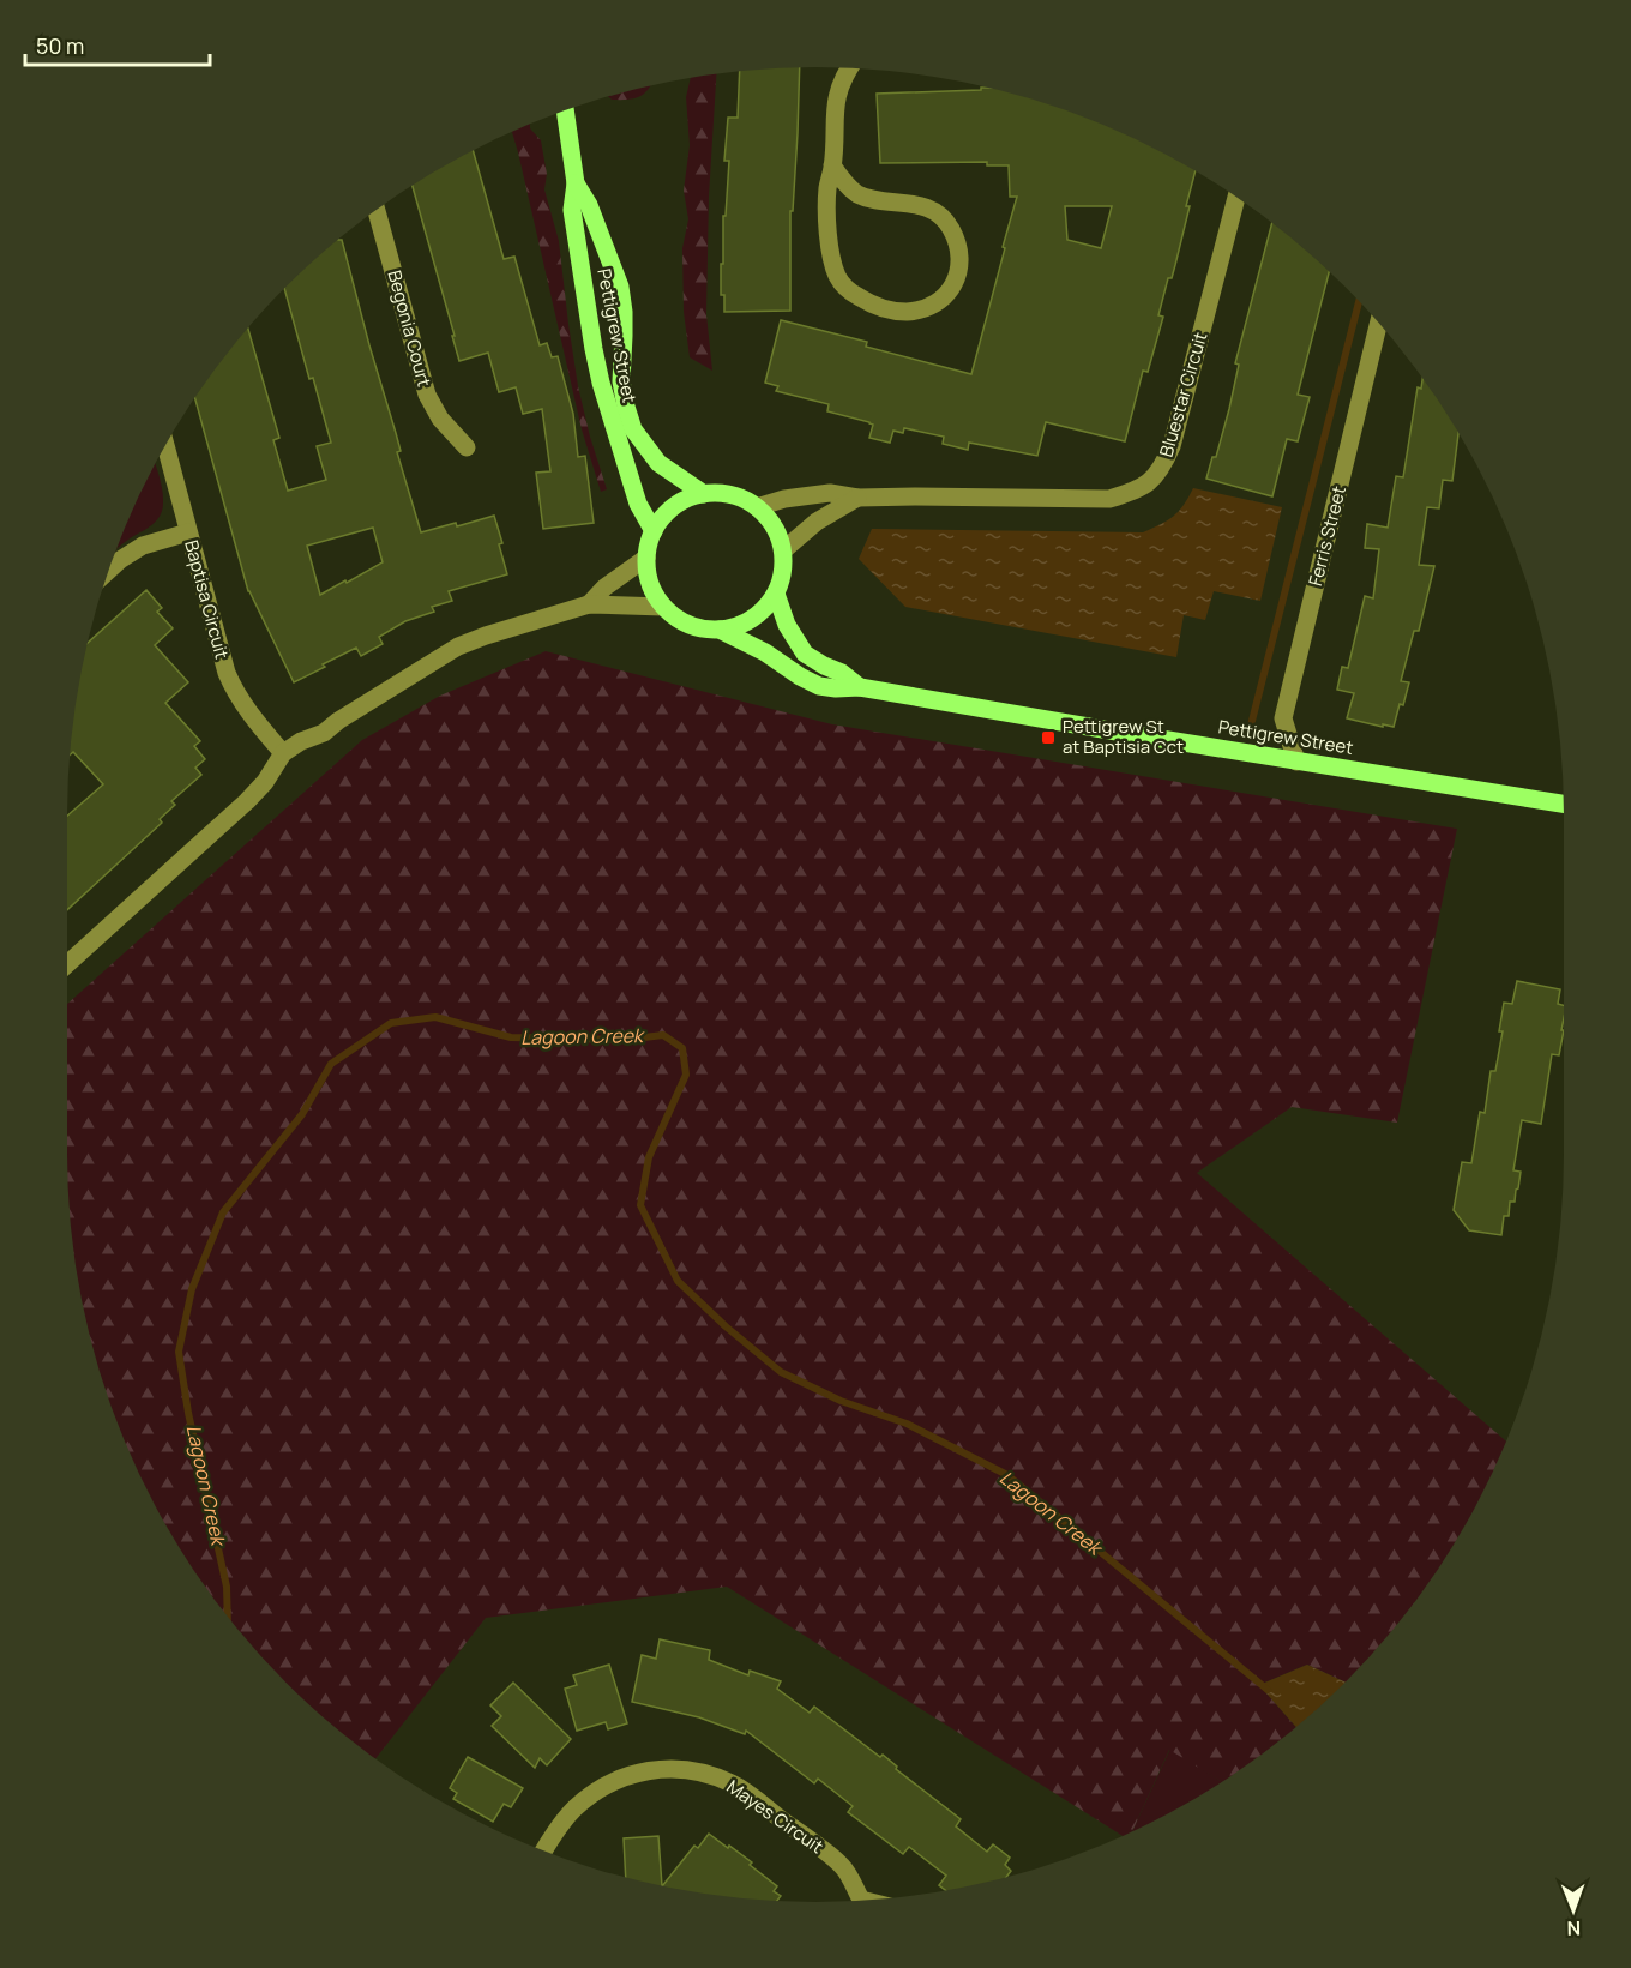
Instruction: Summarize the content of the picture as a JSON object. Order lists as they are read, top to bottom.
{
  "streets": {
    "main road": ["Pettigrew Street"],
    "street": [
      "Begonia Court",
      "Bluestar Circuit",
      "Ferris Street",
      "Baptisa Circuit",
      "Mayes Circuit"
    ]
  },
  "crossings": [
    ["Pettigrew Street", "Bluestar Circuit"],
    ["Pettigrew Street", "Ferris Street"]
  ],
  "water": ["Lagoon Creek"],
  "places": {
    "transit": ["Pettigrew St at Baptisia Cct"]
  },
  "scale_bar": "50 m",
  "north": "bottom"
}
